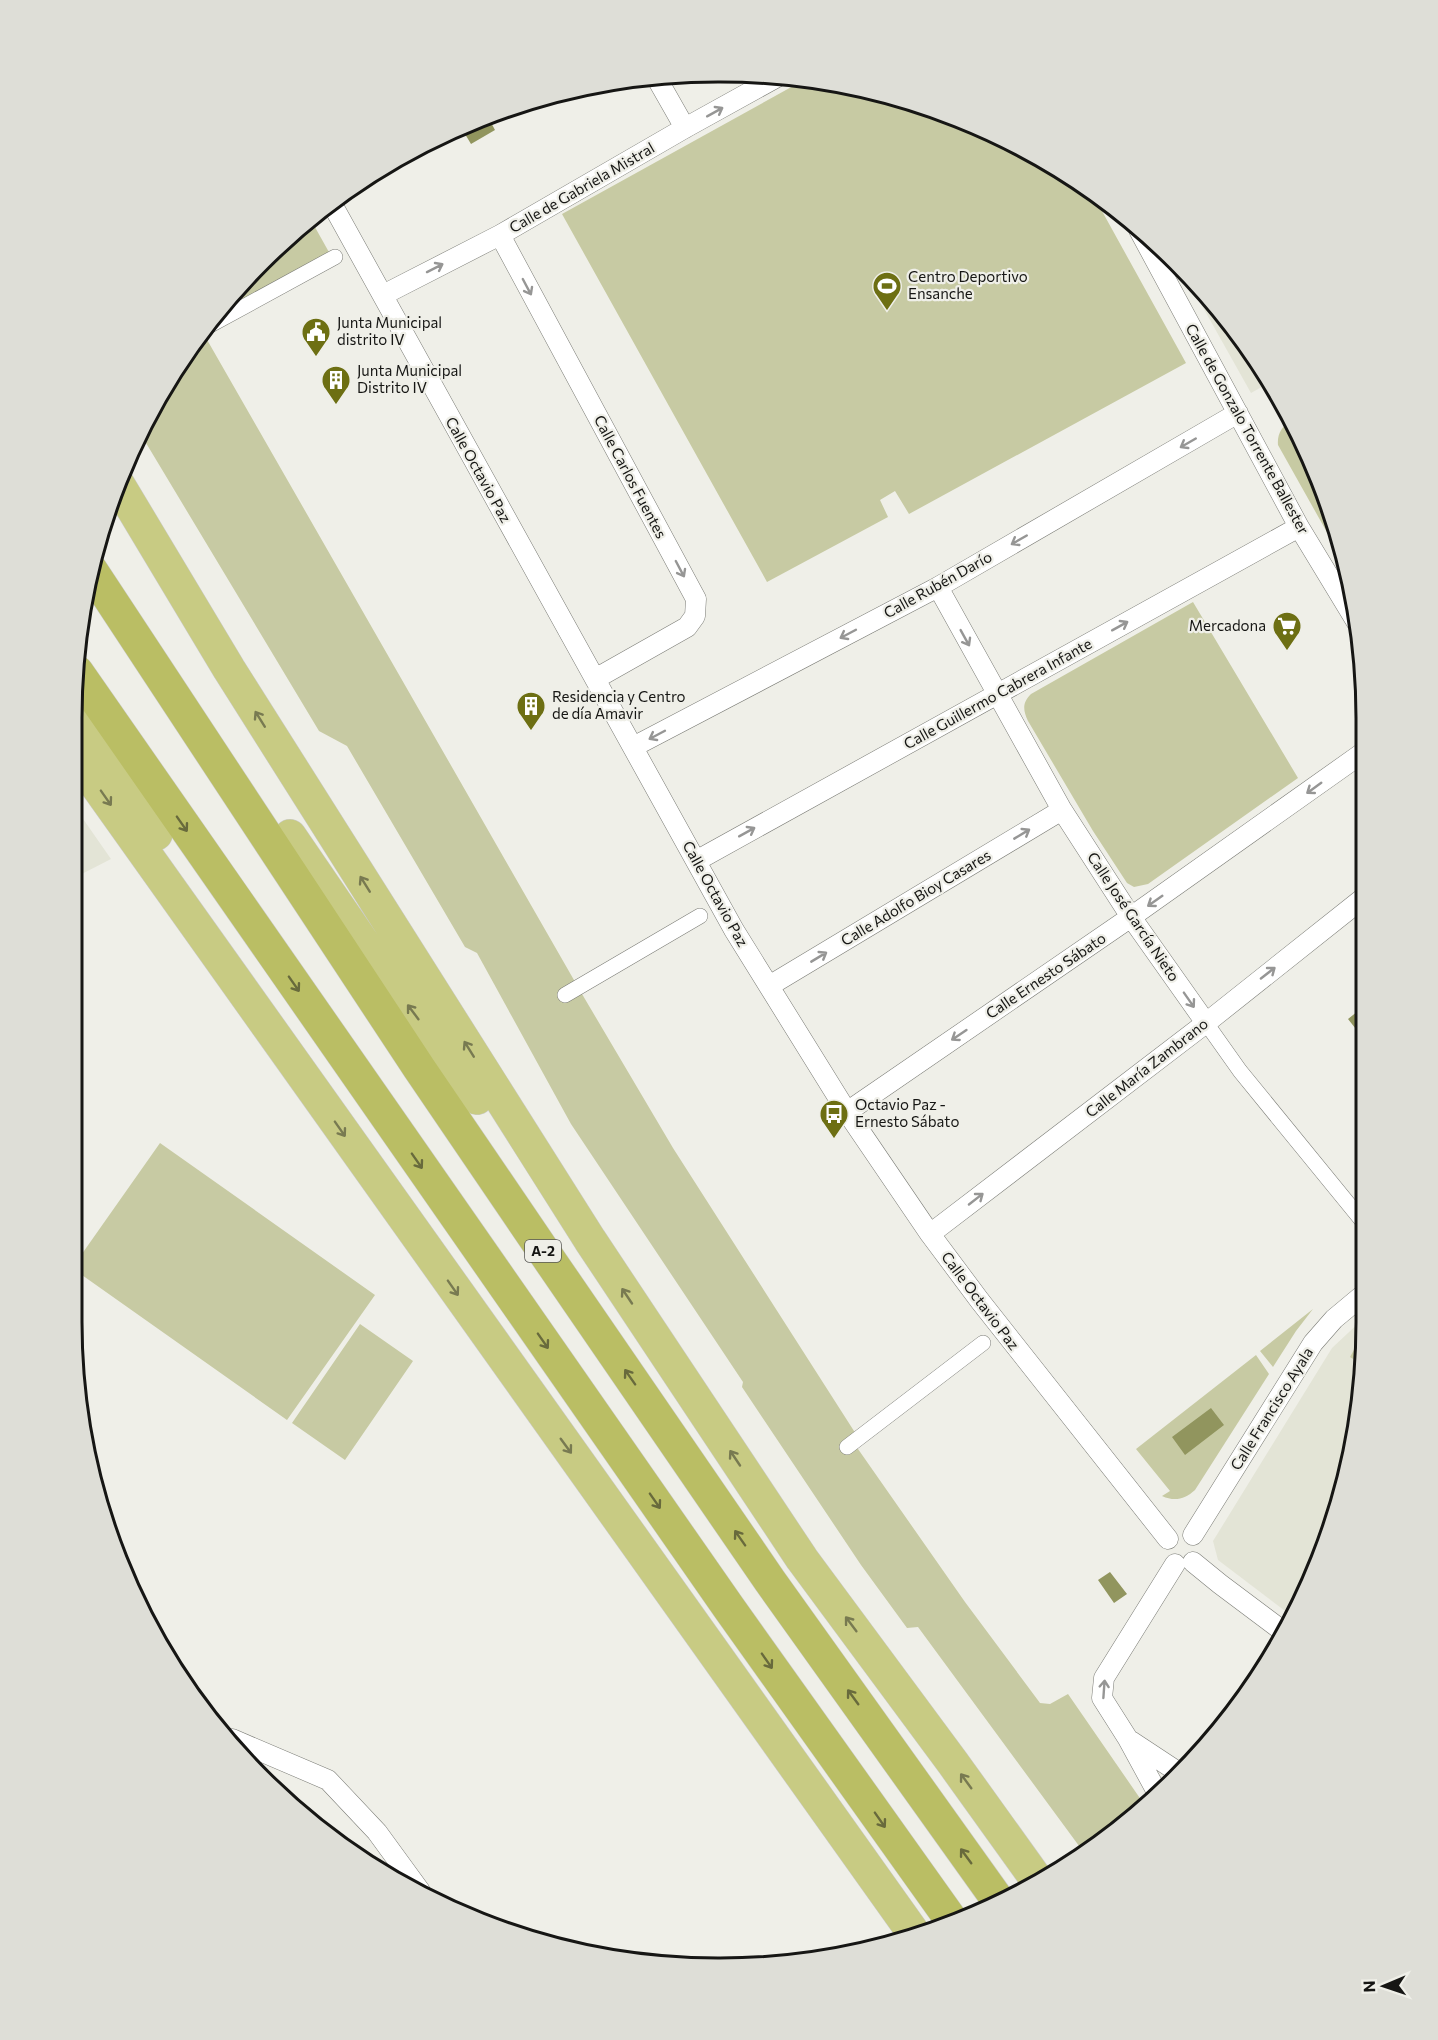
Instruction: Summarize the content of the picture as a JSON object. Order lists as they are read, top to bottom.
{
  "streets": {
    "highway": ["A-2"],
    "street": [
      "Calle de Gabriela Mistral",
      "Calle de Gonzalo Torrente Ballester",
      "Calle Octavio Paz",
      "Calle Carlos Fuentes",
      "Calle Rubén Darío",
      "Calle Guillermo Cabrera Infante",
      "Calle Adolfo Bioy Casares",
      "Calle José García Nieto",
      "Calle Ernesto Sábato",
      "Calle María Zambrano",
      "Calle Francisco Ayala"
    ]
  },
  "crossings": [
    ["Calle de Gabriela Mistral", "Calle Octavio Paz"],
    ["Calle de Gabriela Mistral", "Calle Carlos Fuentes"],
    ["Calle de Gonzalo Torrente Ballester", "Calle Rubén Darío"],
    ["Calle de Gonzalo Torrente Ballester", "Calle Guillermo Cabrera Infante"],
    ["Calle Octavio Paz", "Calle Carlos Fuentes"],
    ["Calle Octavio Paz", "Calle Rubén Darío"],
    ["Calle Octavio Paz", "Calle Guillermo Cabrera Infante"],
    ["Calle Octavio Paz", "Calle Adolfo Bioy Casares"],
    ["Calle Octavio Paz", "Calle Ernesto Sábato"],
    ["Calle Octavio Paz", "Calle María Zambrano"],
    ["Calle Octavio Paz", "Calle Francisco Ayala"],
    ["Calle Rubén Darío", "Calle José García Nieto"],
    ["Calle Guillermo Cabrera Infante", "Calle José García Nieto"],
    ["Calle Adolfo Bioy Casares", "Calle José García Nieto"],
    ["Calle José García Nieto", "Calle Ernesto Sábato"],
    ["Calle José García Nieto", "Calle María Zambrano"]
  ],
  "one_way": [
    "Calle de Gabriela Mistral",
    "Calle Carlos Fuentes",
    "Calle Rubén Darío",
    "Calle Guillermo Cabrera Infante",
    "Calle Adolfo Bioy Casares",
    "Calle Ernesto Sábato",
    "Calle María Zambrano"
  ],
  "places": {
    "sports": ["Centro Deportivo Ensanche"],
    "public building": ["Junta Municipal distrito IV"],
    "building": ["Junta Municipal Distrito IV", "Residencia y Centro de día Amavir"],
    "supermarket": ["Mercadona"],
    "bus stop": ["Octavio Paz - Ernesto Sábato"]
  },
  "north": "left"
}
